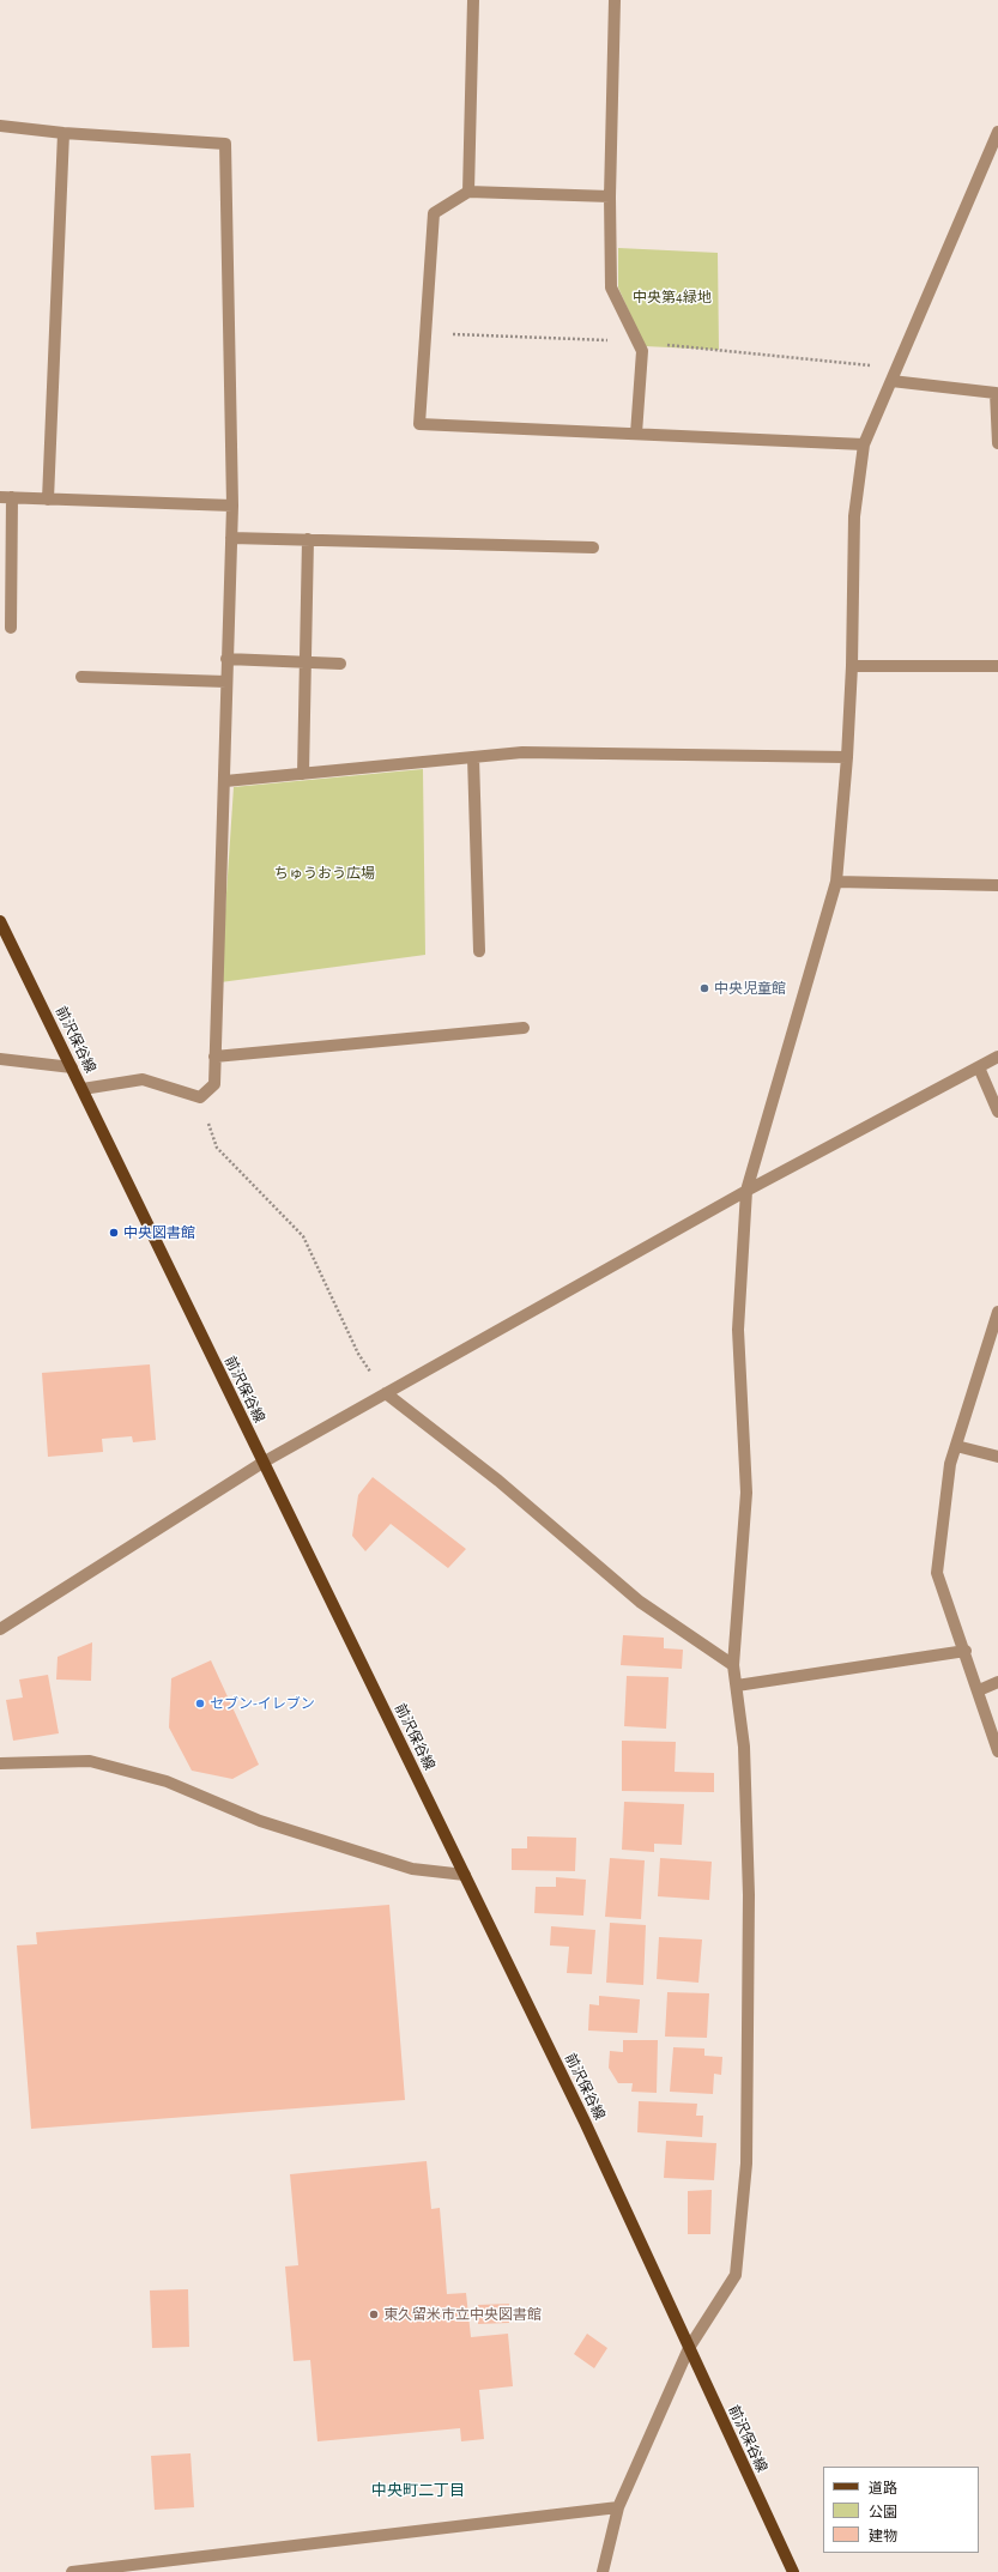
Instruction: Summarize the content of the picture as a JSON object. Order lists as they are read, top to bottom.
{
  "streets": {
    "main road": ["前沢保谷線"]
  },
  "districts": ["中央町二丁目"],
  "parks": ["中央第4緑地", "ちゅうおう広場"],
  "places": [
    "中央児童館",
    "中央図書館",
    "セブン-イレブン",
    "東久留米市立中央図書館"
  ],
  "legend": ["道路", "公園", "建物"]
}
